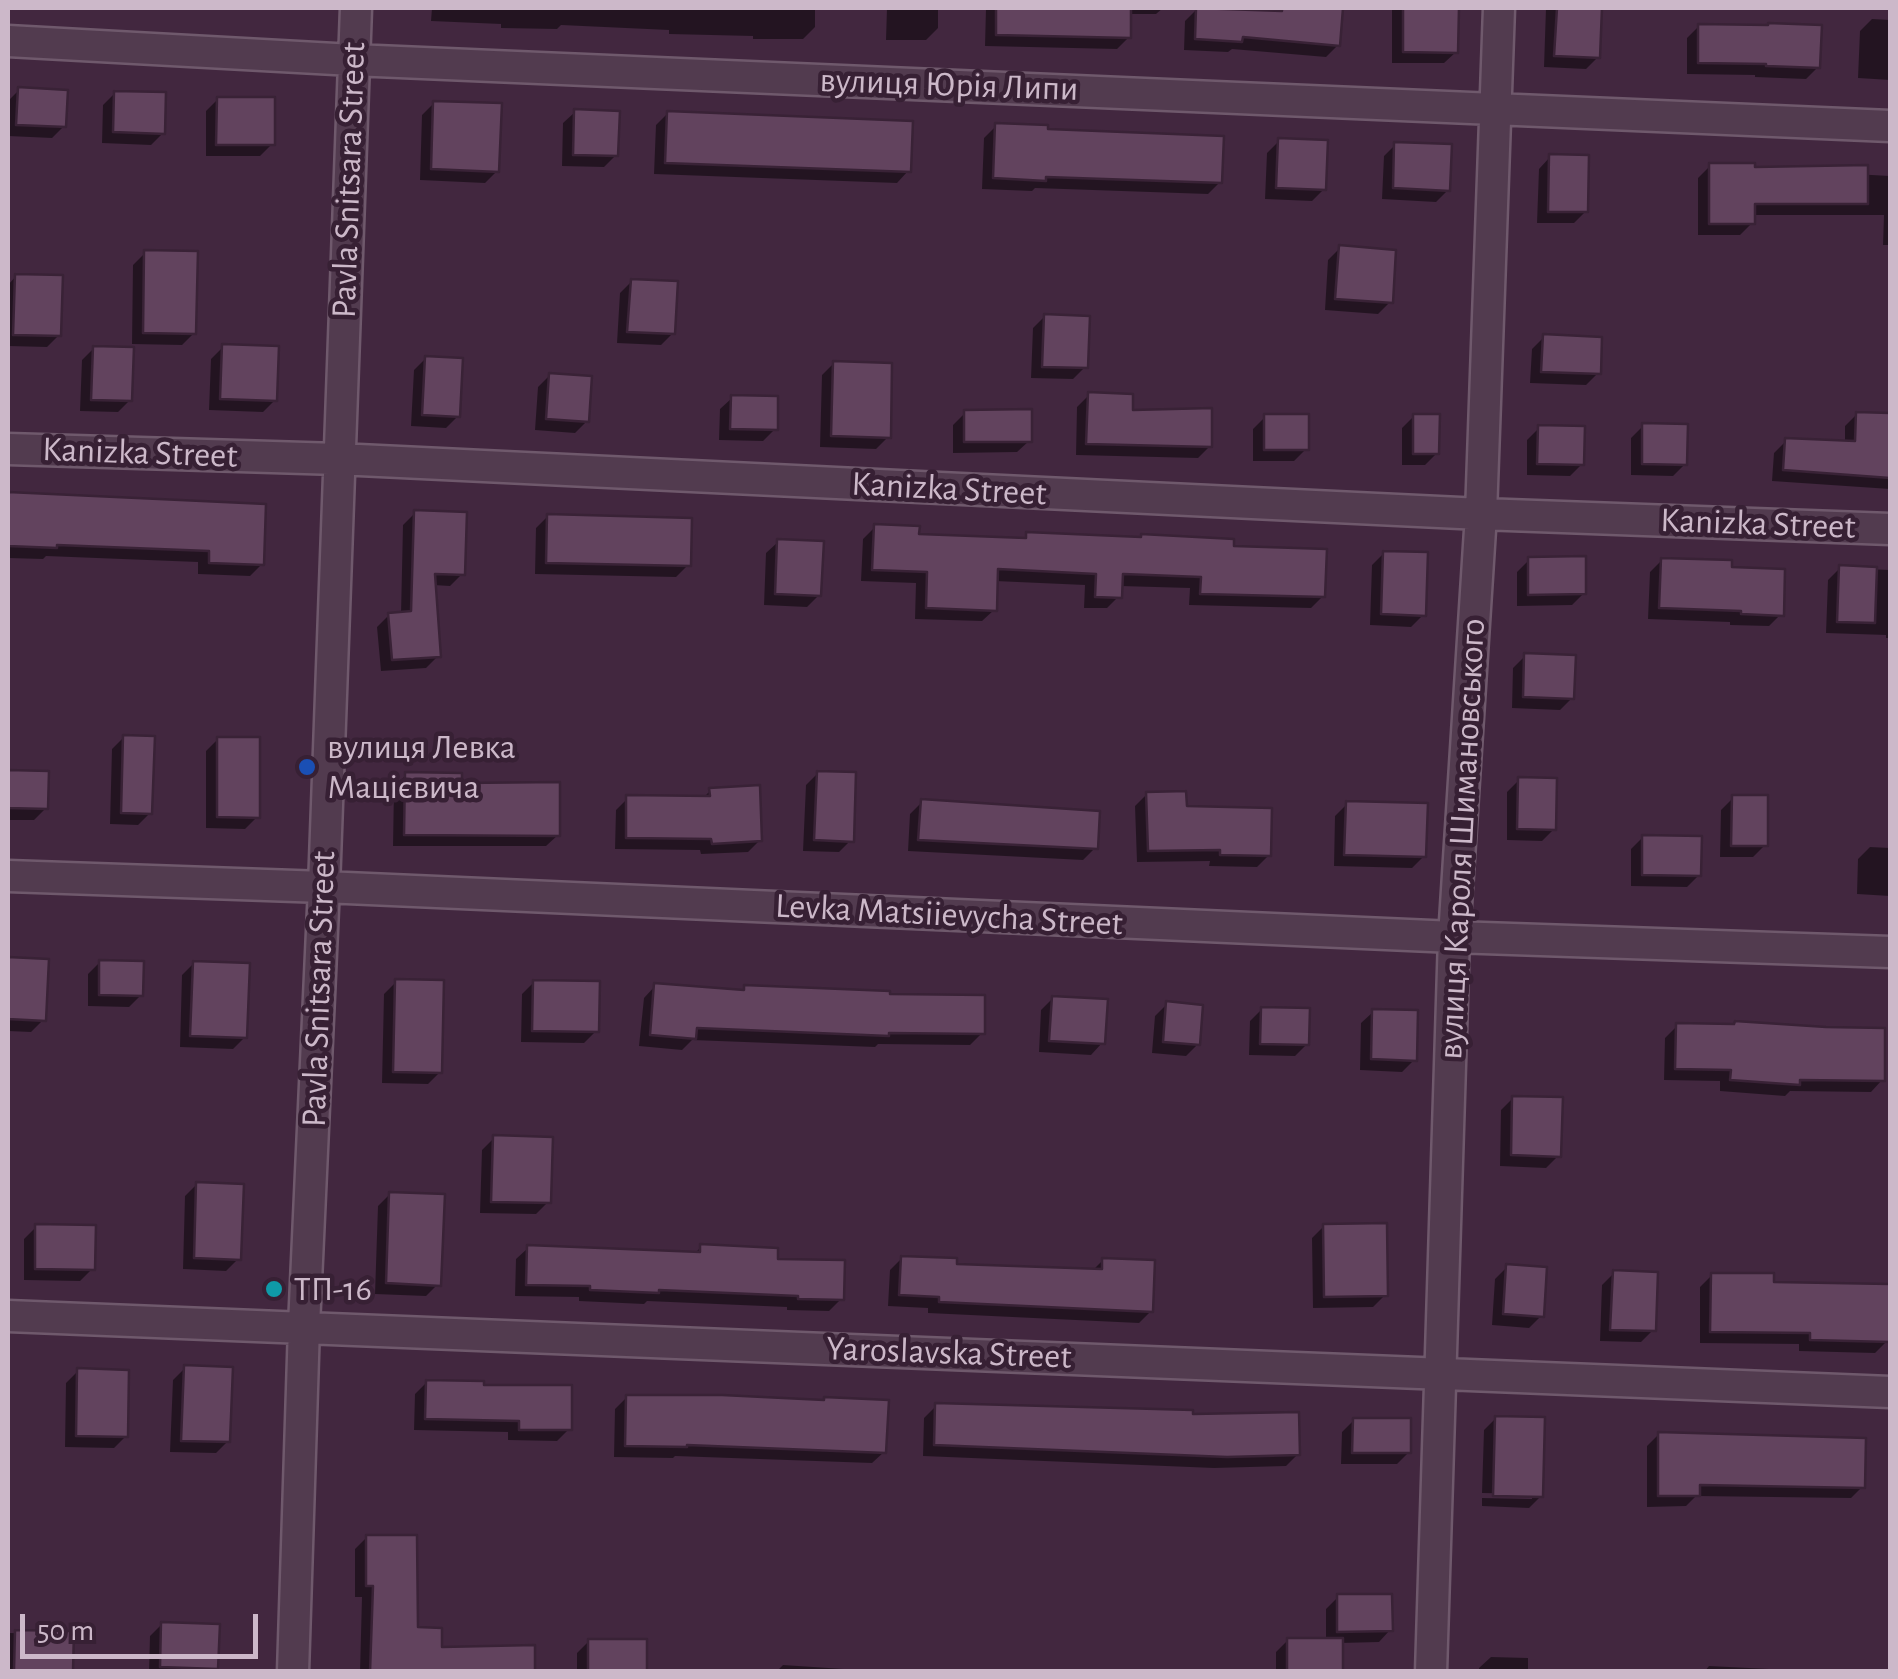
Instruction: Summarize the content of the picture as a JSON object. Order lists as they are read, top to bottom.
{
  "streets": {
    "street": [
      "вулиця Юрія Липи",
      "Pavla Snitsara Street",
      "Kanizka Street",
      "вулиця Кароля Шимановського",
      "Levka Matsiievycha Street",
      "Yaroslavska Street"
    ]
  },
  "crossings": [
    ["вулиця Юрія Липи", "Pavla Snitsara Street"],
    ["вулиця Юрія Липи", "вулиця Кароля Шимановського"],
    ["Pavla Snitsara Street", "Kanizka Street"],
    ["Pavla Snitsara Street", "Levka Matsiievycha Street"],
    ["Pavla Snitsara Street", "Yaroslavska Street"],
    ["Kanizka Street", "вулиця Кароля Шимановського"],
    ["вулиця Кароля Шимановського", "Levka Matsiievycha Street"],
    ["вулиця Кароля Шимановського", "Yaroslavska Street"]
  ],
  "places": ["вулиця Левка Мацієвича", "ТП-16"],
  "scale_bar": "50 m"
}
